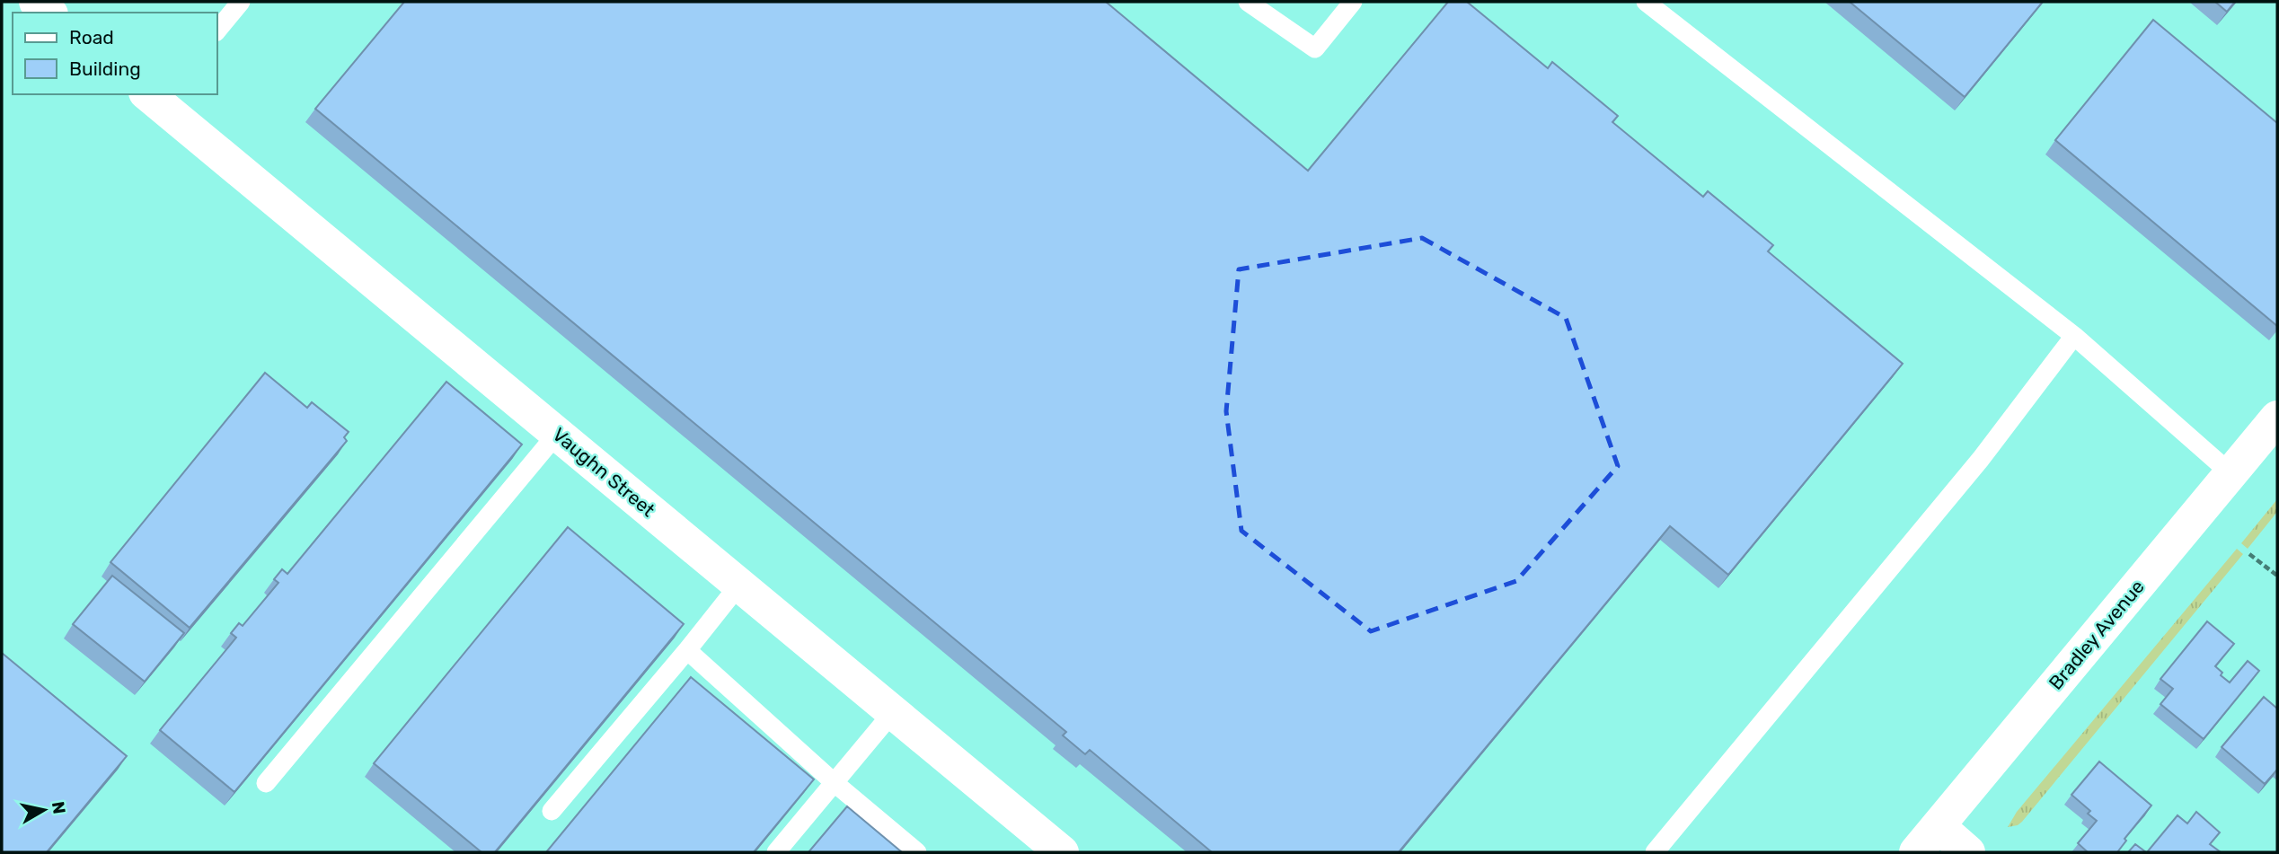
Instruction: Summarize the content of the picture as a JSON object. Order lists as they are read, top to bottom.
{
  "streets": {
    "street": ["Vaughn Street", "Bradley Avenue"]
  },
  "legend": ["Road", "Building"],
  "north": "right"
}
